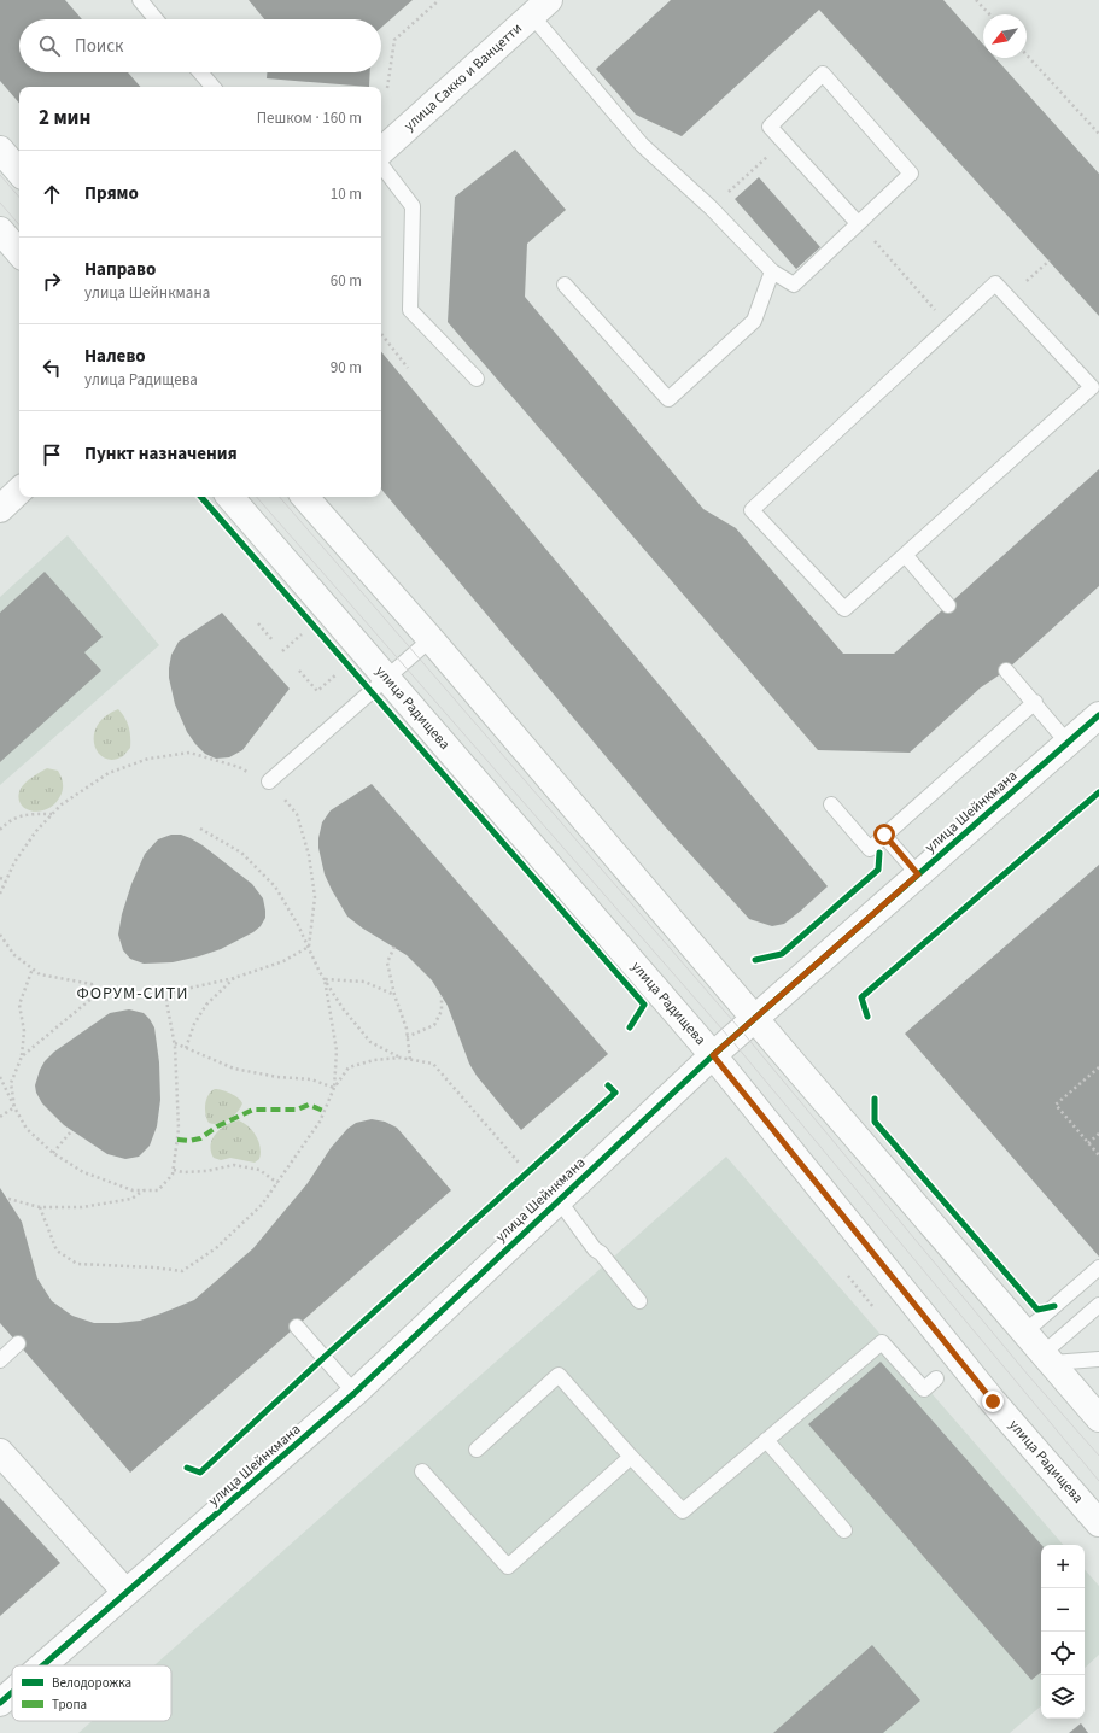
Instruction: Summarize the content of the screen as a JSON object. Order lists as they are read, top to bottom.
{
  "streets": {
    "street": ["улица Сакко и Ванцетти", "улица Радищева", "улица Шейнкмана"]
  },
  "crossings": [
    ["улица Радищева", "улица Шейнкмана"]
  ],
  "districts": ["ФОРУМ-СИТИ"],
  "legend": ["Велодорожка", "Тропа"],
  "north": "bottom left",
  "page": {
    "search": "Поиск",
    "heading": ["2 мин", "Пешком · 160 m"],
    "list": [
      ["Прямо", "10 m"],
      ["Направо", "улица Шейнкмана", "60 m"],
      ["Налево", "улица Радищева", "90 m"],
      "Пункт назначения"
    ],
    "map_buttons": ["+", "−"]
  }
}
